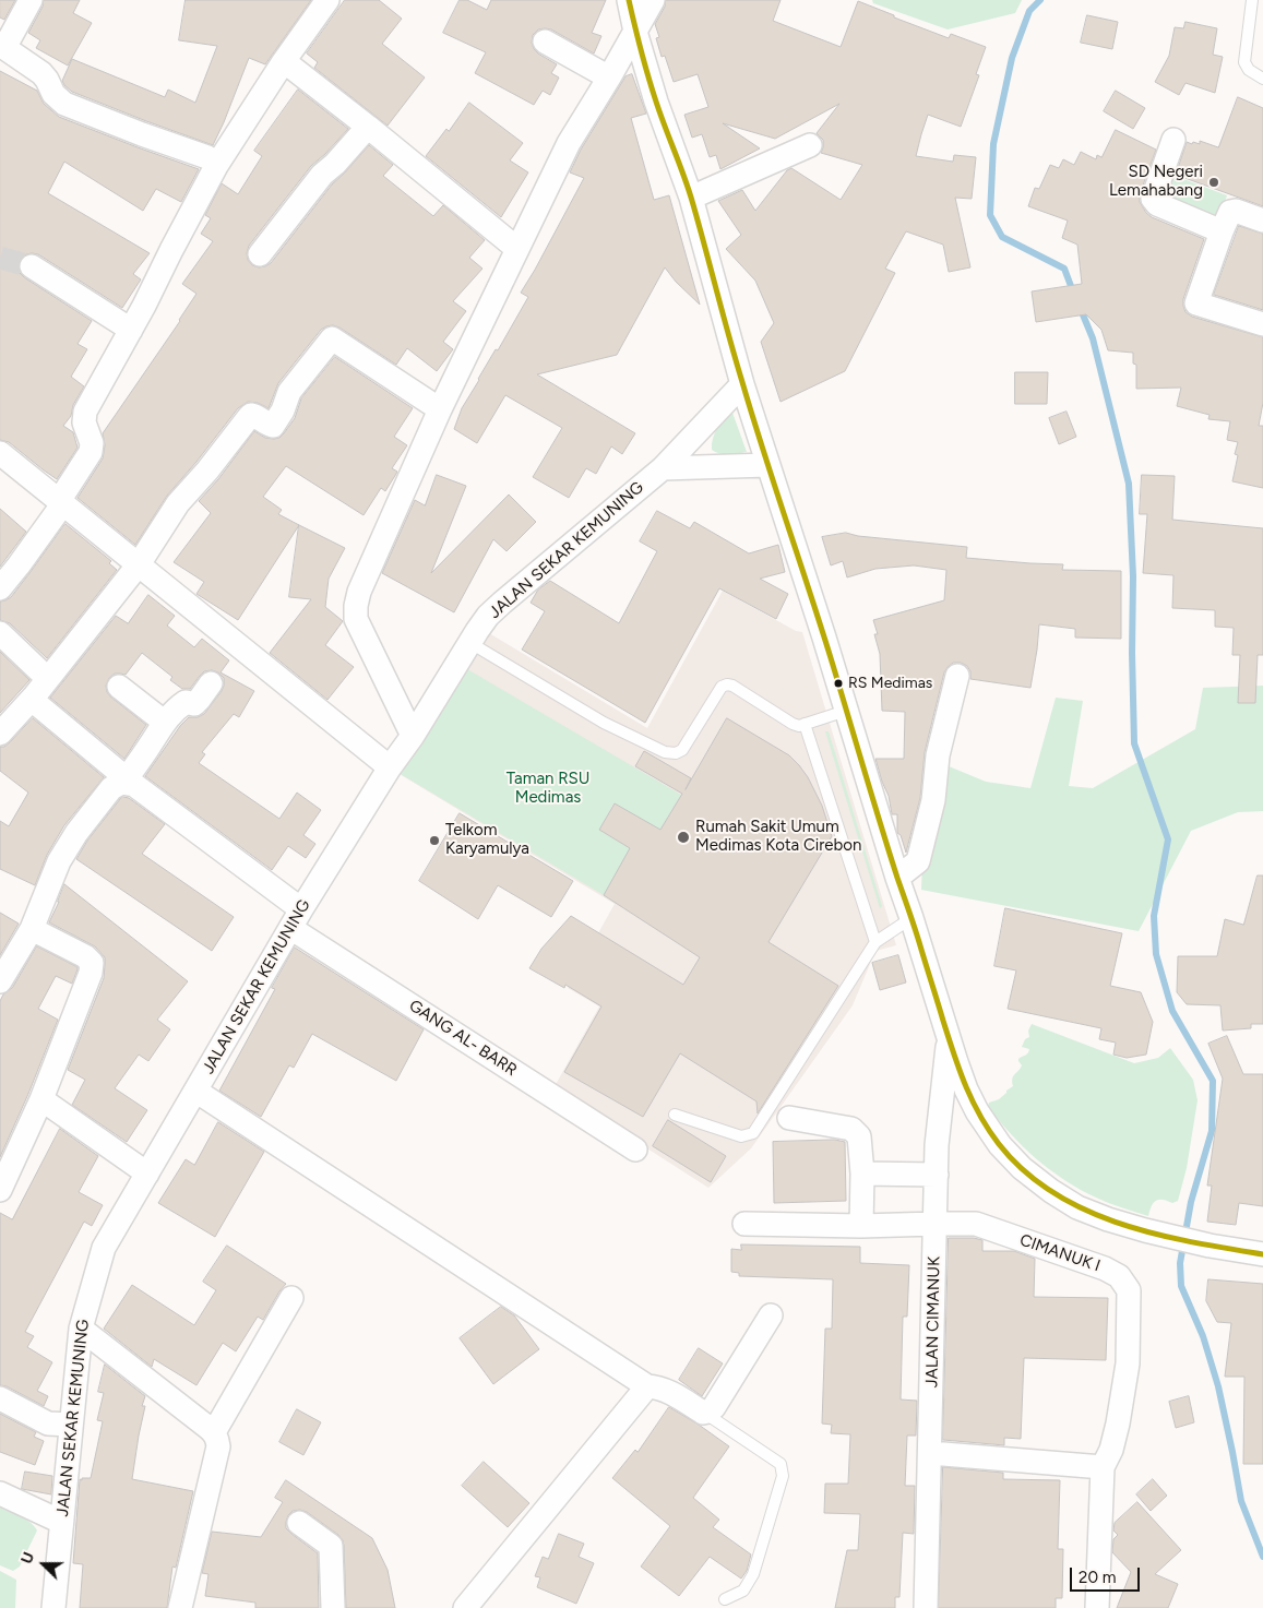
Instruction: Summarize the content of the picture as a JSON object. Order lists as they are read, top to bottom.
{
  "streets": {
    "street": [
      "JALAN SEKAR KEMUNING",
      "GANG AL- BARR",
      "CIMANUK I",
      "JALAN CIMANUK"
    ]
  },
  "crossings": [
    ["JALAN SEKAR KEMUNING", "GANG AL- BARR"],
    ["CIMANUK I", "JALAN CIMANUK"]
  ],
  "parks": ["Taman RSU Medimas"],
  "places": [
    "SD Negeri Lemahabang",
    "RS Medimas",
    "Rumah Sakit Umum Medimas Kota Cirebon",
    "Telkom Karyamulya"
  ],
  "scale_bar": "20 m",
  "north": "left"
}
